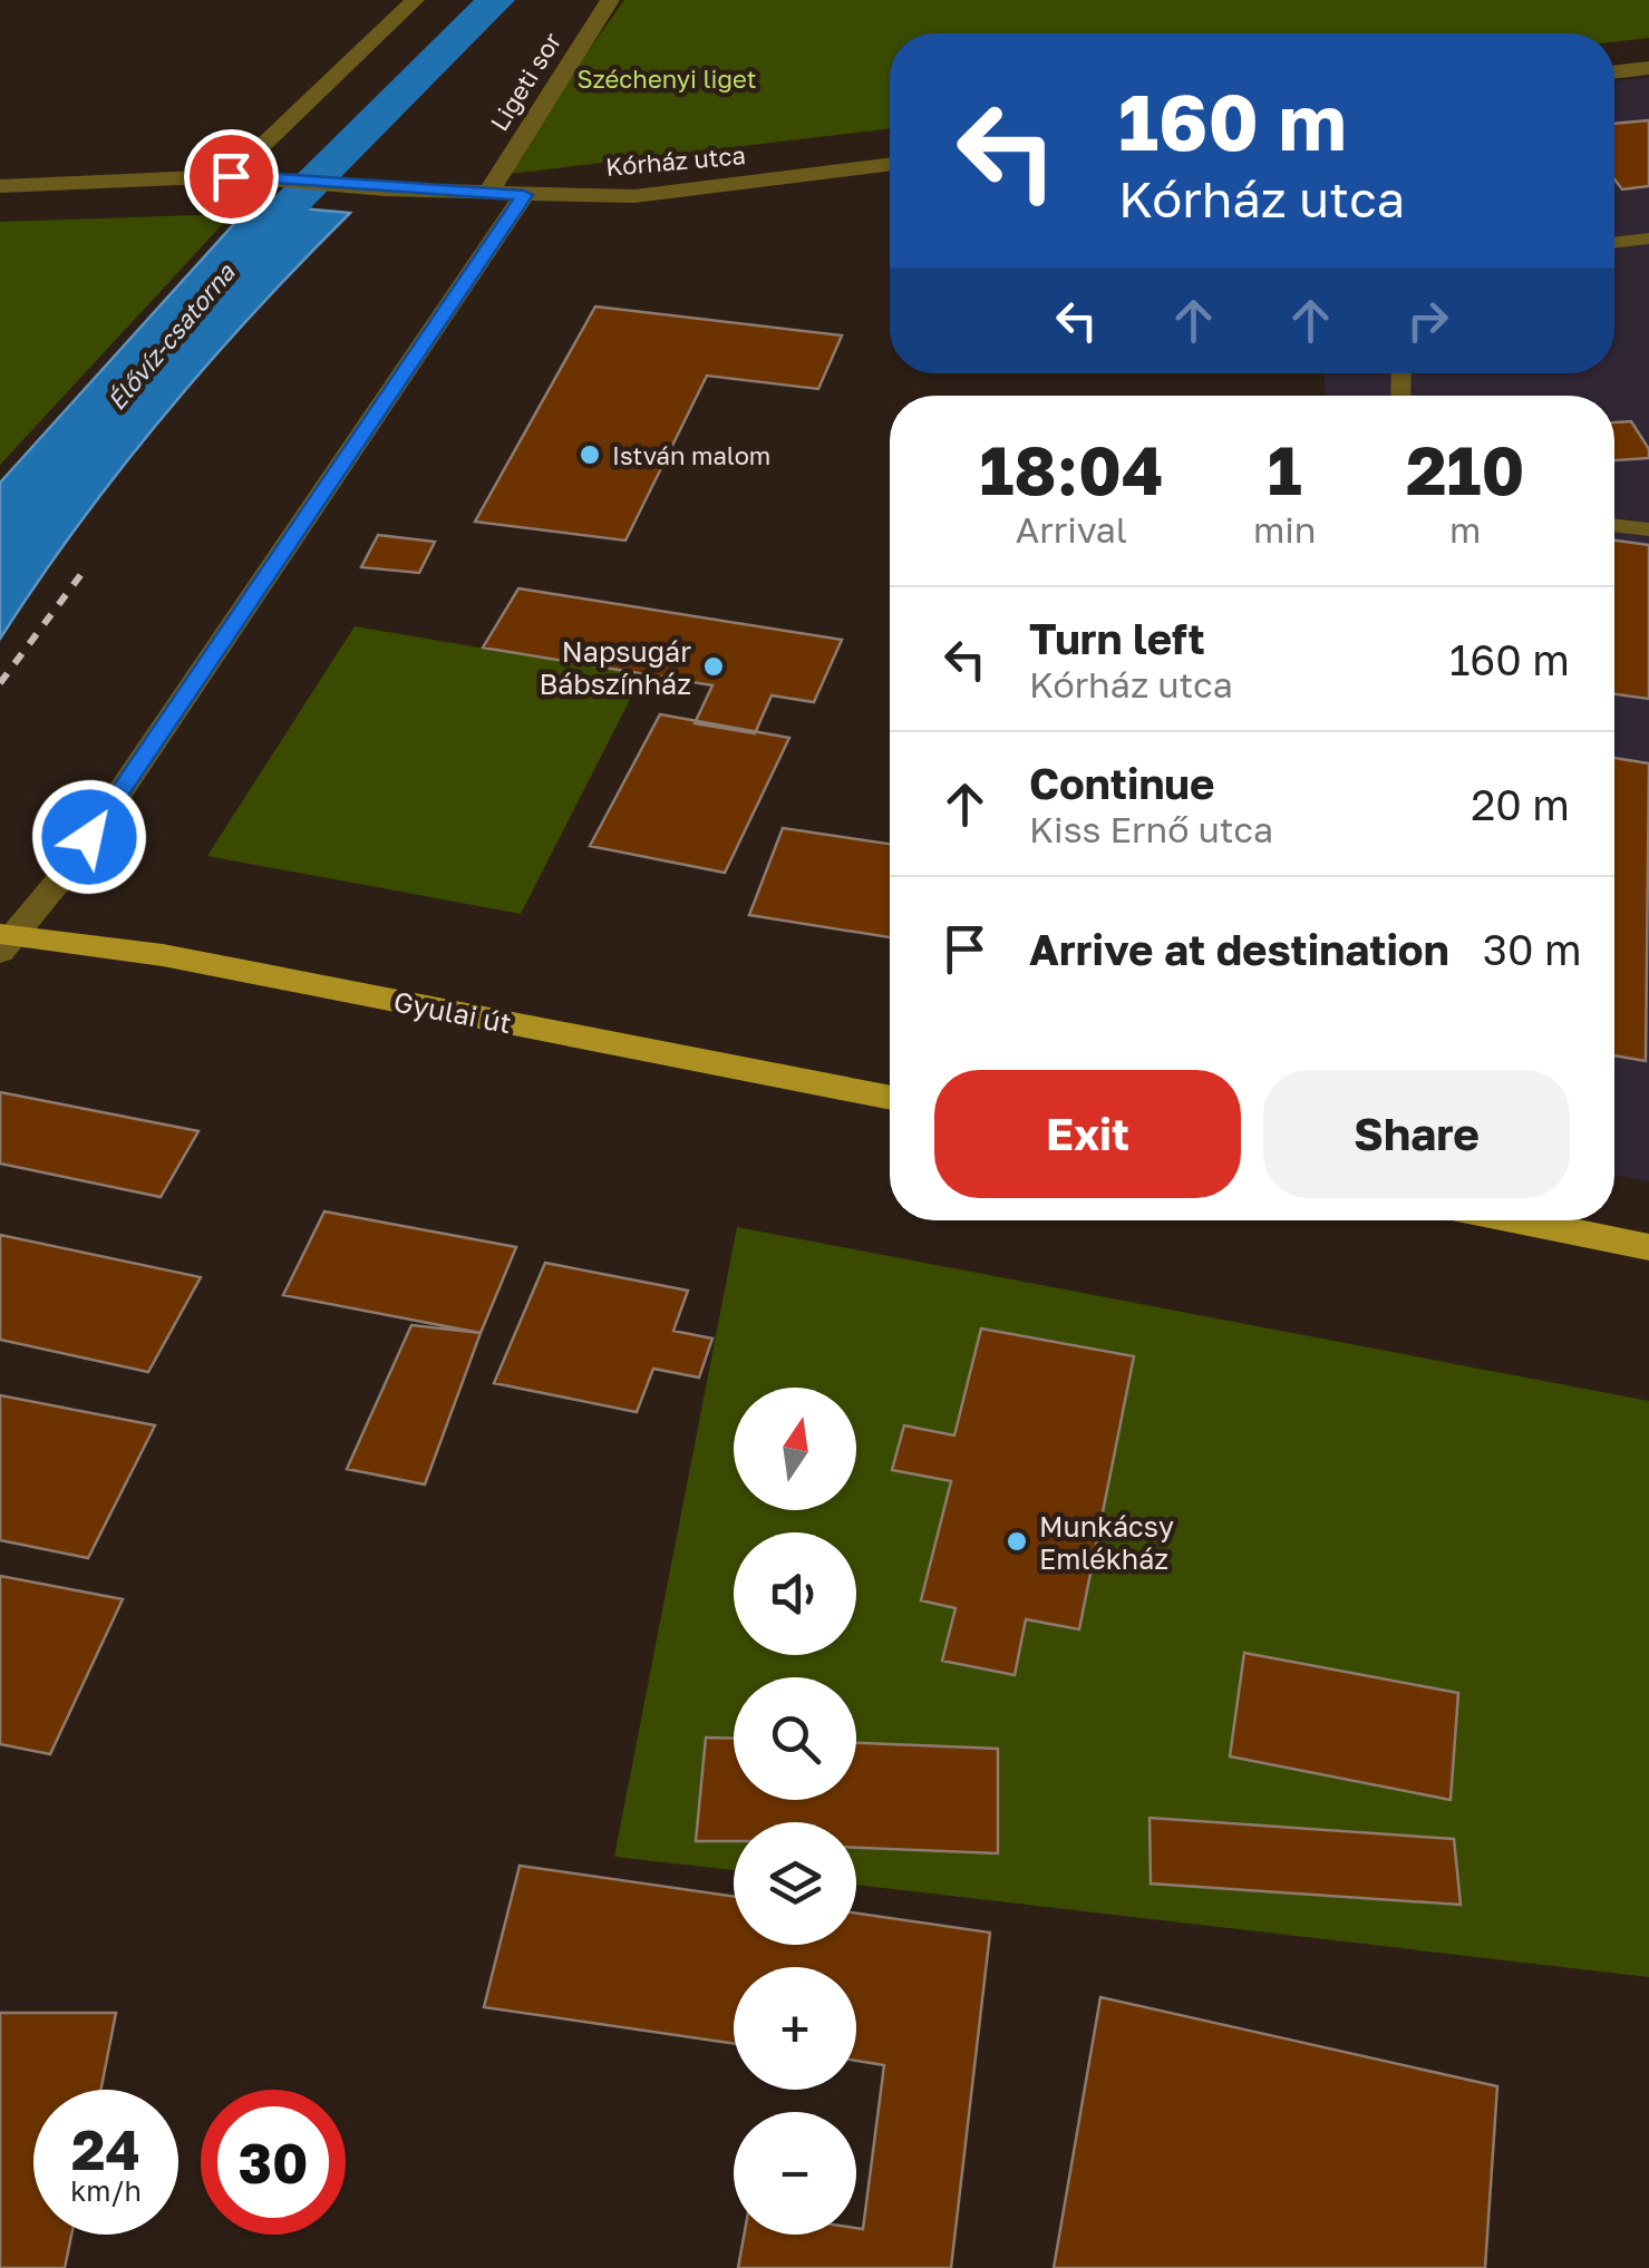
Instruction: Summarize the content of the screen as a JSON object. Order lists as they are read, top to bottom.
{
  "streets": {
    "main road": ["Gyulai út"],
    "street": ["Ligeti sor", "Kórház utca"]
  },
  "crossings": [
    ["Ligeti sor", "Kórház utca"]
  ],
  "water": ["Élővíz-csatorna"],
  "parks": ["Széchenyi liget"],
  "places": ["István malom", "Napsugár Bábszínház", "Munkácsy Emlékház"],
  "north": "top",
  "page": {
    "turn": ["160 m", "Kórház utca"],
    "eta": [
      "18:04",
      "Arrival",
      "1",
      "min",
      "210",
      "m"
    ],
    "list": [
      {
        "name": "Turn left",
        "note": "Kórház utca",
        "value": "160 m"
      },
      {
        "name": "Continue",
        "note": "Kiss Ernő utca",
        "value": "20 m"
      },
      {
        "name": "Arrive at destination",
        "value": "30 m"
      }
    ],
    "buttons": ["Exit", "Share"],
    "map_buttons": ["+", "−"],
    "speed": "24 km/h",
    "limit": "30"
  }
}
